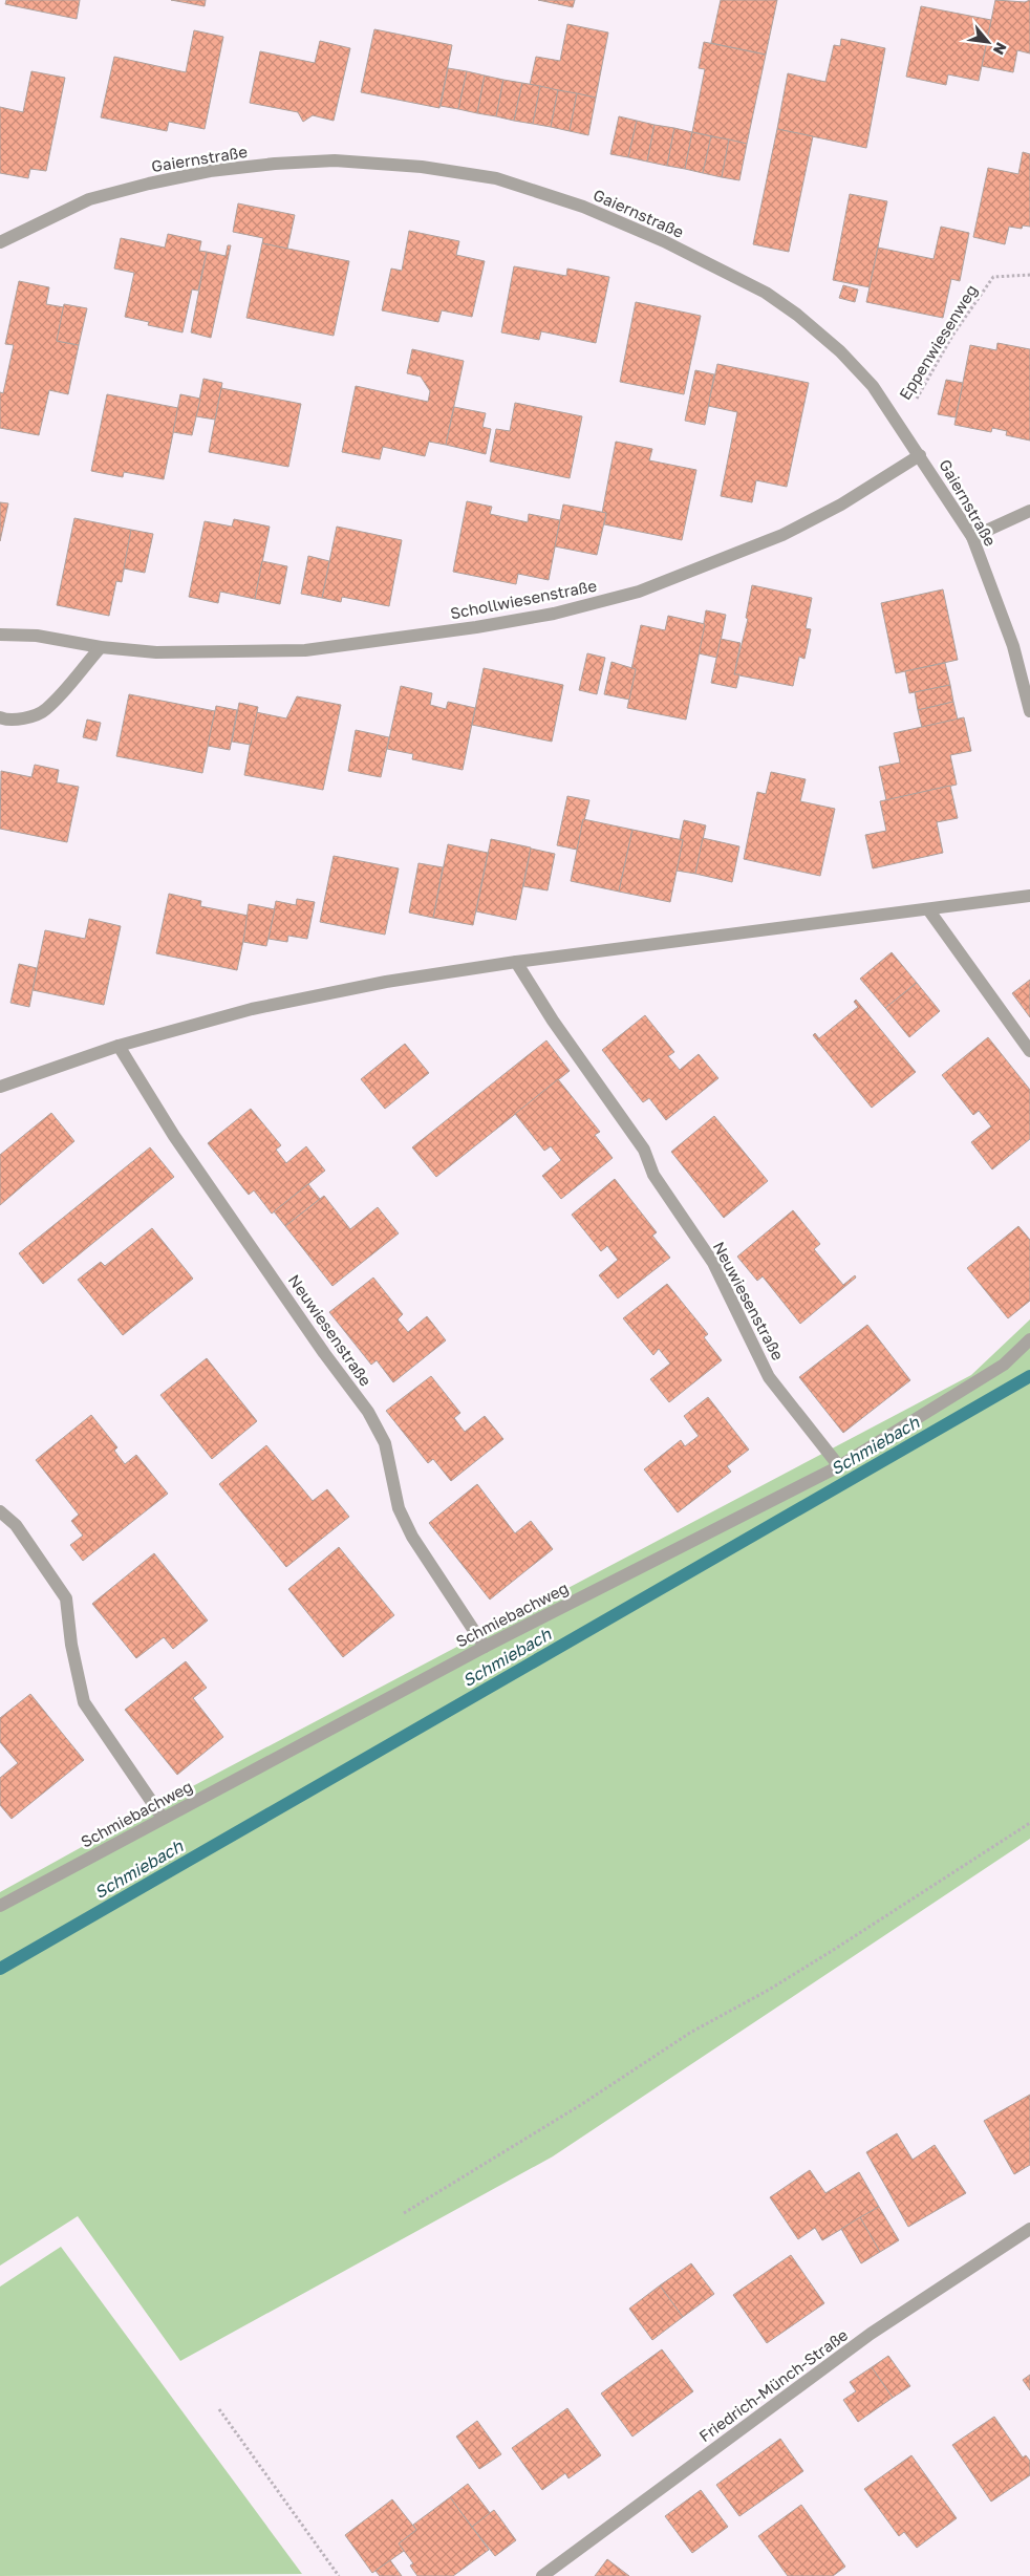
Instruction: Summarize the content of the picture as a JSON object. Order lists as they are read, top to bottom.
{
  "streets": {
    "street": [
      "Gaiernstraße",
      "Schollwiesenstraße",
      "Neuwiesenstraße",
      "Schmiebachweg",
      "Friedrich-Münch-Straße"
    ],
    "path": ["Eppenwiesenweg"]
  },
  "crossings": [
    ["Gaiernstraße", "Eppenwiesenweg"],
    ["Gaiernstraße", "Schollwiesenstraße"],
    ["Neuwiesenstraße", "Schmiebachweg"]
  ],
  "water": ["Schmiebach"],
  "north": "bottom right"
}
